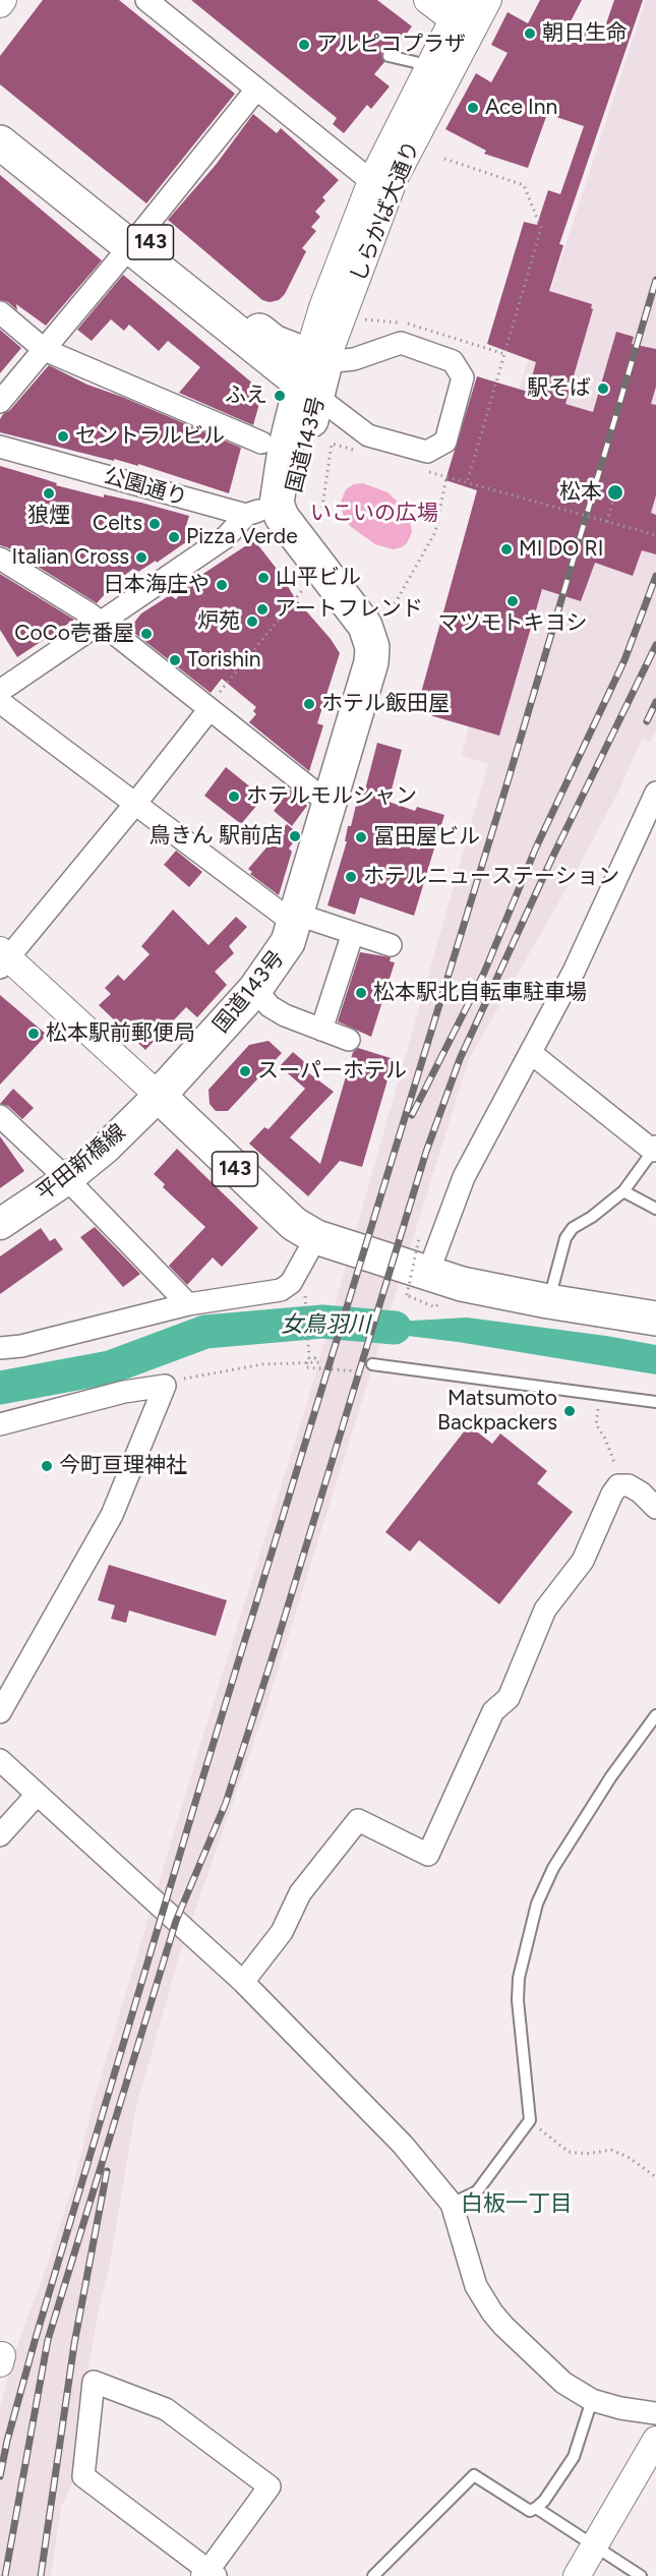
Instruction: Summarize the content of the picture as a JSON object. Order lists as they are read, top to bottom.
{
  "streets": {
    "highway": ["143", "国道143号"],
    "main road": ["平田新橋線"],
    "street": ["しらかば大通り", "公園通り"]
  },
  "crossings": [
    ["しらかば大通り", "143"],
    ["しらかば大通り", "国道143号"],
    ["143", "国道143号"],
    ["143", "平田新橋線"],
    ["国道143号", "平田新橋線"]
  ],
  "districts": ["白板一丁目"],
  "water": ["女鳥羽川"],
  "parks": ["いこいの広場"],
  "places": [
    "朝日生命",
    "アルピコプラザ",
    "Ace Inn",
    "駅そば",
    "ふえ",
    "セントラルビル",
    "松本",
    "狼煙",
    "Celts",
    "Pizza Verde",
    "MI DO RI",
    "Italian Cross",
    "山平ビル",
    "日本海庄や",
    "マツモトキヨシ",
    "アートフレンド",
    "炉苑",
    "CoCo壱番屋",
    "Torishin",
    "ホテル飯田屋",
    "ホテルモルシャン",
    "鳥きん 駅前店",
    "冨田屋ビル",
    "ホテルニューステーション",
    "松本駅北自転車駐車場",
    "松本駅前郵便局",
    "スーパーホテル",
    "Matsumoto Backpackers",
    "今町亘理神社"
  ]
}
